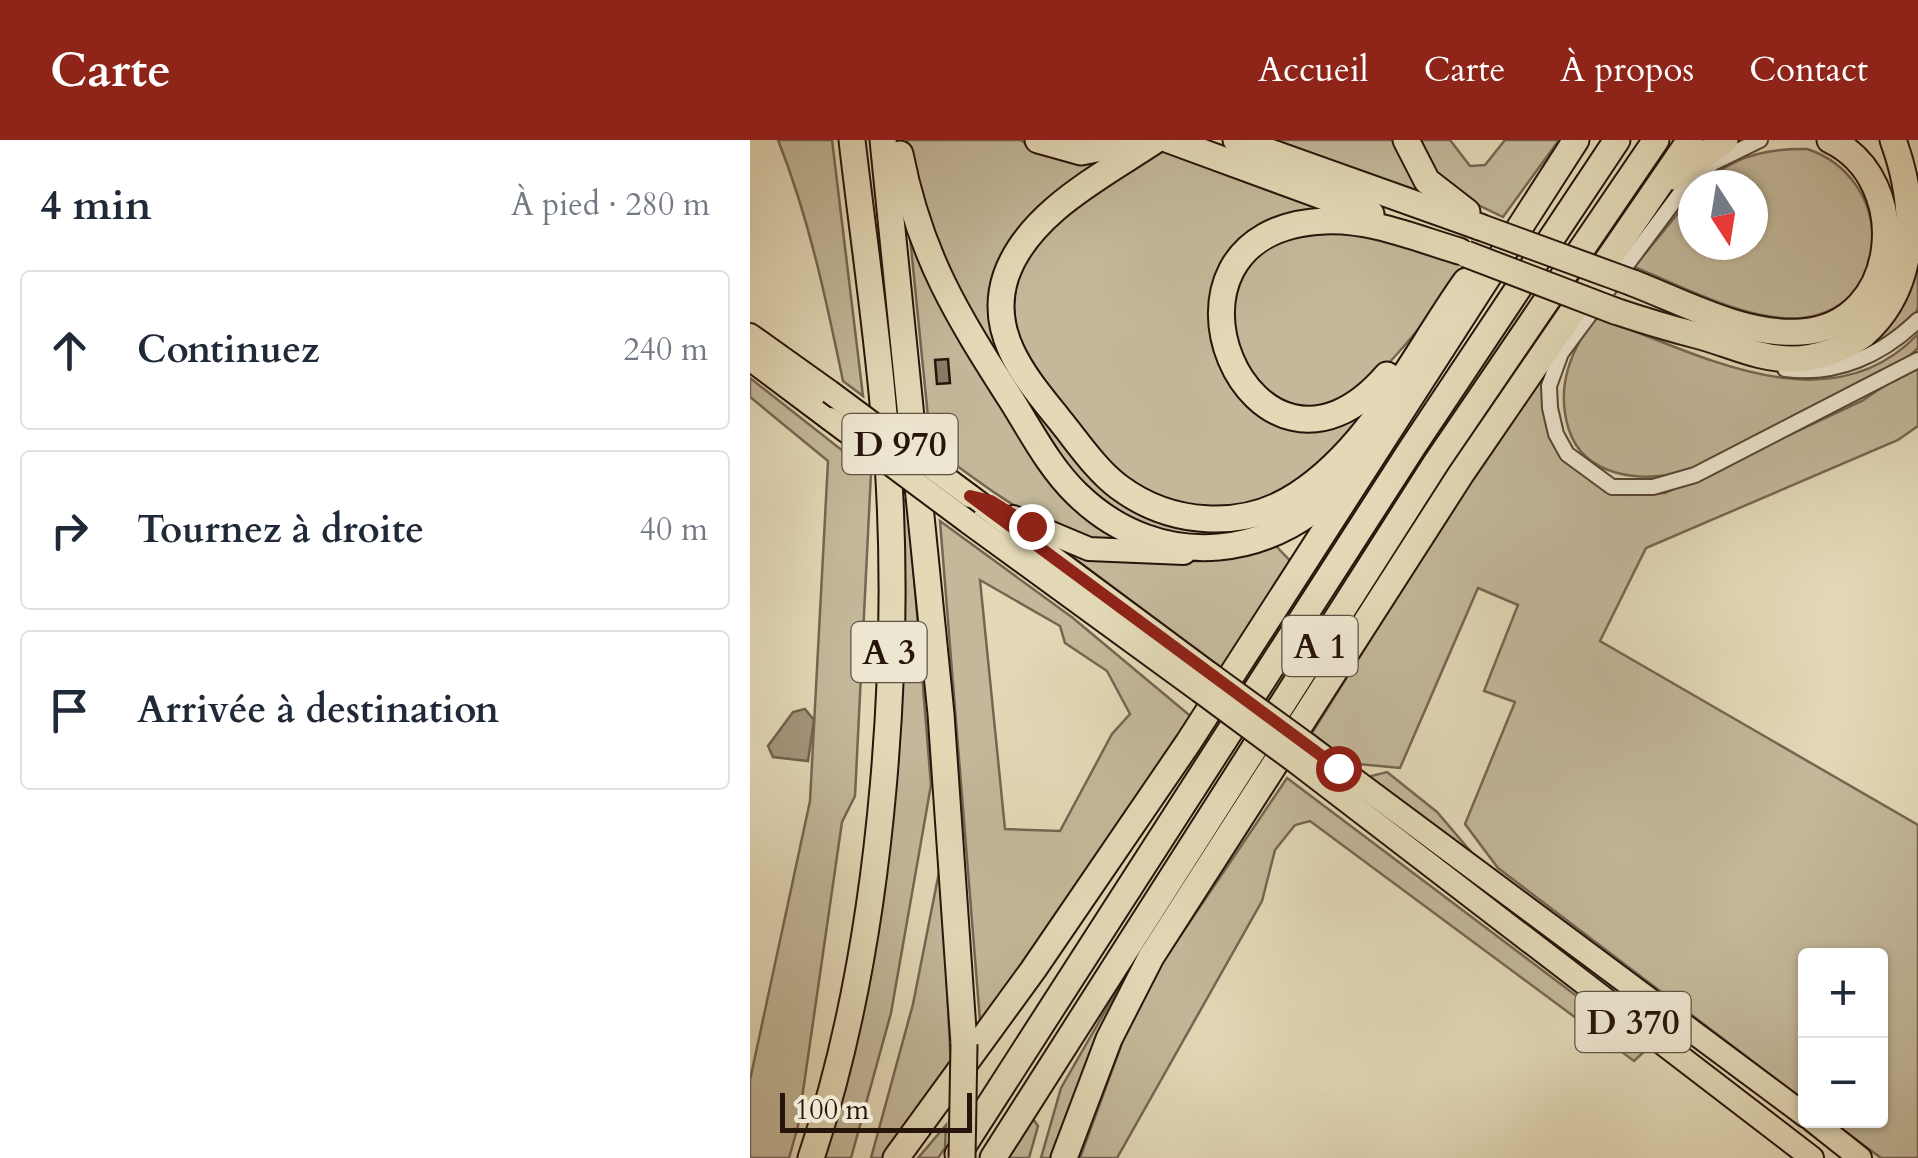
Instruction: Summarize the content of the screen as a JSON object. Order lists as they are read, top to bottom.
{
  "streets": {
    "highway": ["A 1", "A 3"],
    "main road": ["D 970", "D 370"]
  },
  "crossings": [
    ["D 970", "D 370"],
    ["A 1", "A 3"]
  ],
  "scale_bar": "100 m",
  "north": "bottom",
  "page": {
    "header": "Carte",
    "nav": [
      "Accueil",
      "Carte",
      "À propos",
      "Contact"
    ],
    "heading": ["4 min", "À pied · 280 m"],
    "list": [
      ["Continuez", "240 m"],
      ["Tournez à droite", "40 m"],
      "Arrivée à destination"
    ],
    "map_buttons": ["+", "−"],
    "scale": "100 m"
  }
}
